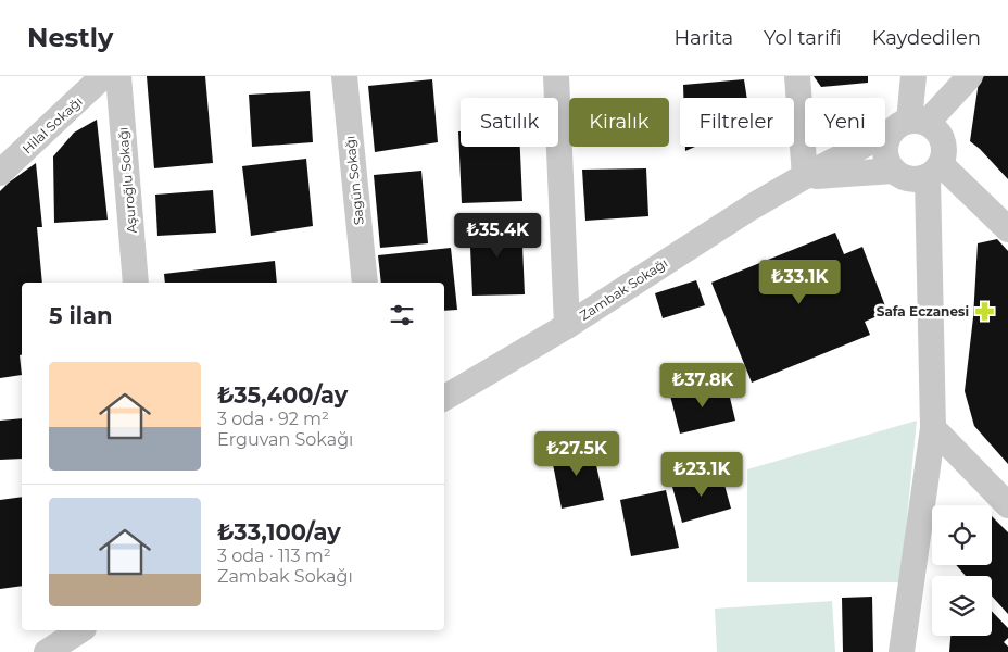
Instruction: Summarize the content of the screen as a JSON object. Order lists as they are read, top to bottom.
{
  "streets": {
    "street": [
      "Hilal Sokağı",
      "Aşuroğlu Sokağı",
      "Sagün Sokağı",
      "Zambak Sokağı"
    ]
  },
  "places": {
    "pharmacy": ["Safa Eczanesi"]
  },
  "page": {
    "header": "Nestly",
    "nav": ["Harita", "Yol tarifi", "Kaydedilen"],
    "chip": [
      "Satılık",
      "Kiralık",
      "Filtreler",
      "Yeni"
    ],
    "price": [
      "₺35.4K",
      "₺33.1K",
      "₺37.8K",
      "₺27.5K",
      "₺23.1K"
    ],
    "heading": "5 ilan",
    "list": [
      {
        "name": "₺35,400/ay",
        "note": "3 oda · 92 m² · Erguvan Sokağı"
      },
      {
        "name": "₺33,100/ay",
        "note": "3 oda · 113 m² · Zambak Sokağı"
      }
    ]
  }
}
